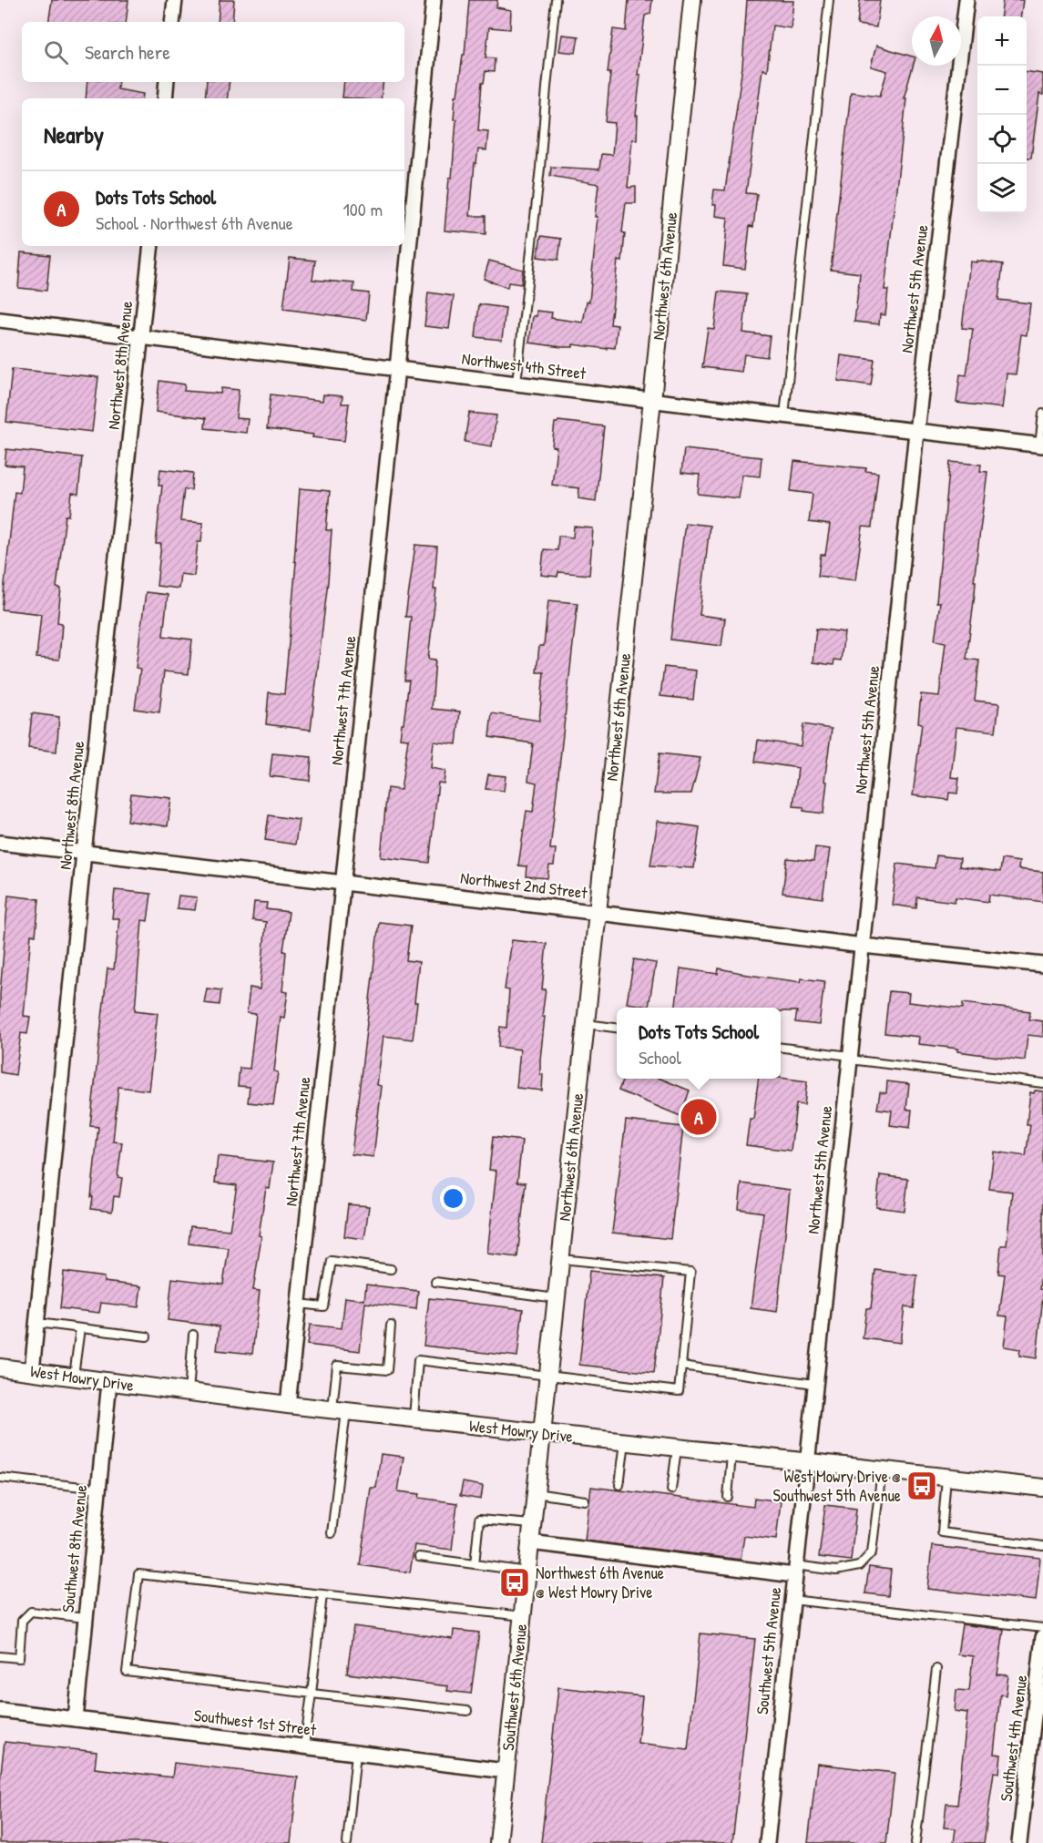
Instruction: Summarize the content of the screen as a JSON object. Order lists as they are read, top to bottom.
{
  "streets": {
    "street": [
      "Northwest 6th Avenue",
      "Northwest 5th Avenue",
      "Northwest 8th Avenue",
      "Northwest 4th Street",
      "Northwest 7th Avenue",
      "Northwest 2nd Street",
      "West Mowry Drive",
      "Southwest 8th Avenue",
      "Southwest 5th Avenue",
      "Southwest 6th Avenue",
      "Southwest 1st Street",
      "Southwest 4th Avenue"
    ]
  },
  "crossings": [
    ["Northwest 6th Avenue", "Northwest 4th Street"],
    ["Northwest 6th Avenue", "Northwest 2nd Street"],
    ["Northwest 6th Avenue", "West Mowry Drive"],
    ["Northwest 6th Avenue", "Southwest 6th Avenue"],
    ["Northwest 5th Avenue", "Northwest 4th Street"],
    ["Northwest 5th Avenue", "Northwest 2nd Street"],
    ["Northwest 5th Avenue", "West Mowry Drive"],
    ["Northwest 5th Avenue", "Southwest 5th Avenue"],
    ["Northwest 8th Avenue", "Northwest 4th Street"],
    ["Northwest 8th Avenue", "Northwest 2nd Street"],
    ["Northwest 8th Avenue", "West Mowry Drive"],
    ["Northwest 4th Street", "Northwest 7th Avenue"],
    ["Northwest 7th Avenue", "Northwest 2nd Street"],
    ["Northwest 7th Avenue", "West Mowry Drive"],
    ["West Mowry Drive", "Southwest 8th Avenue"],
    ["West Mowry Drive", "Southwest 5th Avenue"],
    ["West Mowry Drive", "Southwest 6th Avenue"],
    ["Southwest 8th Avenue", "Southwest 1st Street"],
    ["Southwest 6th Avenue", "Southwest 1st Street"]
  ],
  "places": {
    "bus stop": ["West Mowry Drive @ Southwest 5th Avenue", "Northwest 6th Avenue @ West Mowry Drive"]
  },
  "north": "top",
  "page": {
    "map_buttons": ["+", "−"],
    "search": "Search here",
    "heading": "Nearby",
    "list": [
      {
        "mark": "A",
        "name": "Dots Tots School",
        "note": "School · Northwest 6th Avenue",
        "value": "100 m"
      }
    ],
    "popup": ["Dots Tots School", "School"],
    "pins": "A"
  }
}
